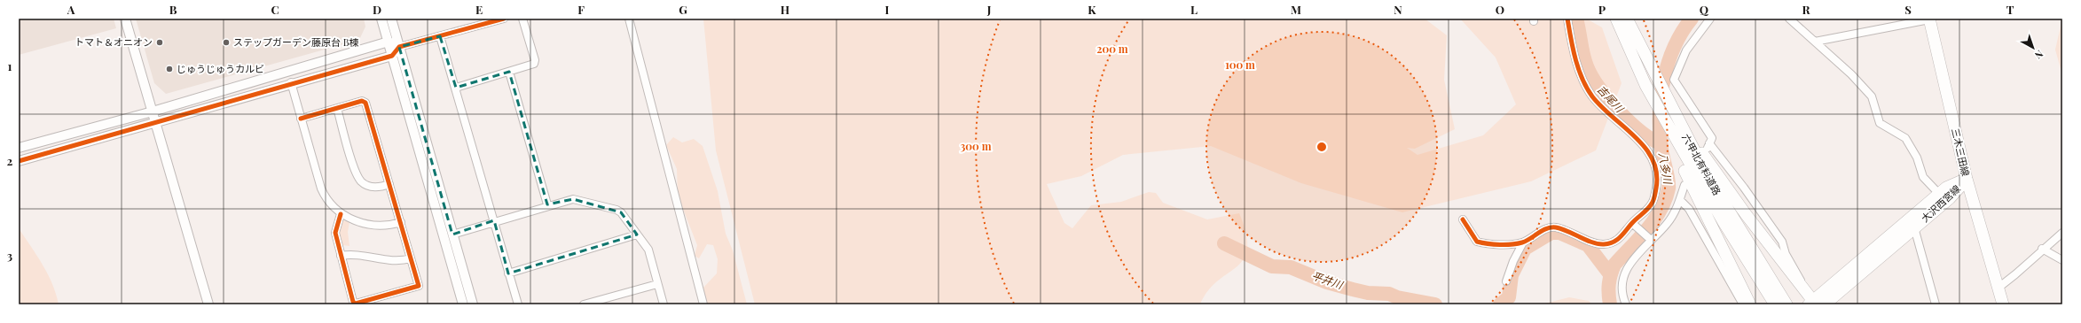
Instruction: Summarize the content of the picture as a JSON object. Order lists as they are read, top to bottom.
{
  "streets": {
    "main road": ["三木三田線", "六甲北有料道路", "大沢西宮線"]
  },
  "crossings": [
    ["三木三田線", "大沢西宮線"]
  ],
  "water": ["吉尾川", "八多川", "平井川"],
  "places": ["トマト＆オニオン", "ステップガーデン藤原台 B棟", "じゅうじゅうカルビ"],
  "north": "bottom right",
  "grid": {
    "columns": [
      "A",
      "B",
      "C",
      "D",
      "E",
      "F",
      "G",
      "H",
      "I",
      "J",
      "K",
      "L",
      "M",
      "N",
      "O",
      "P",
      "Q",
      "R",
      "S",
      "T"
    ],
    "rows": ["1", "2", "3"]
  },
  "rings": ["200 m", "100 m", "300 m"]
}
